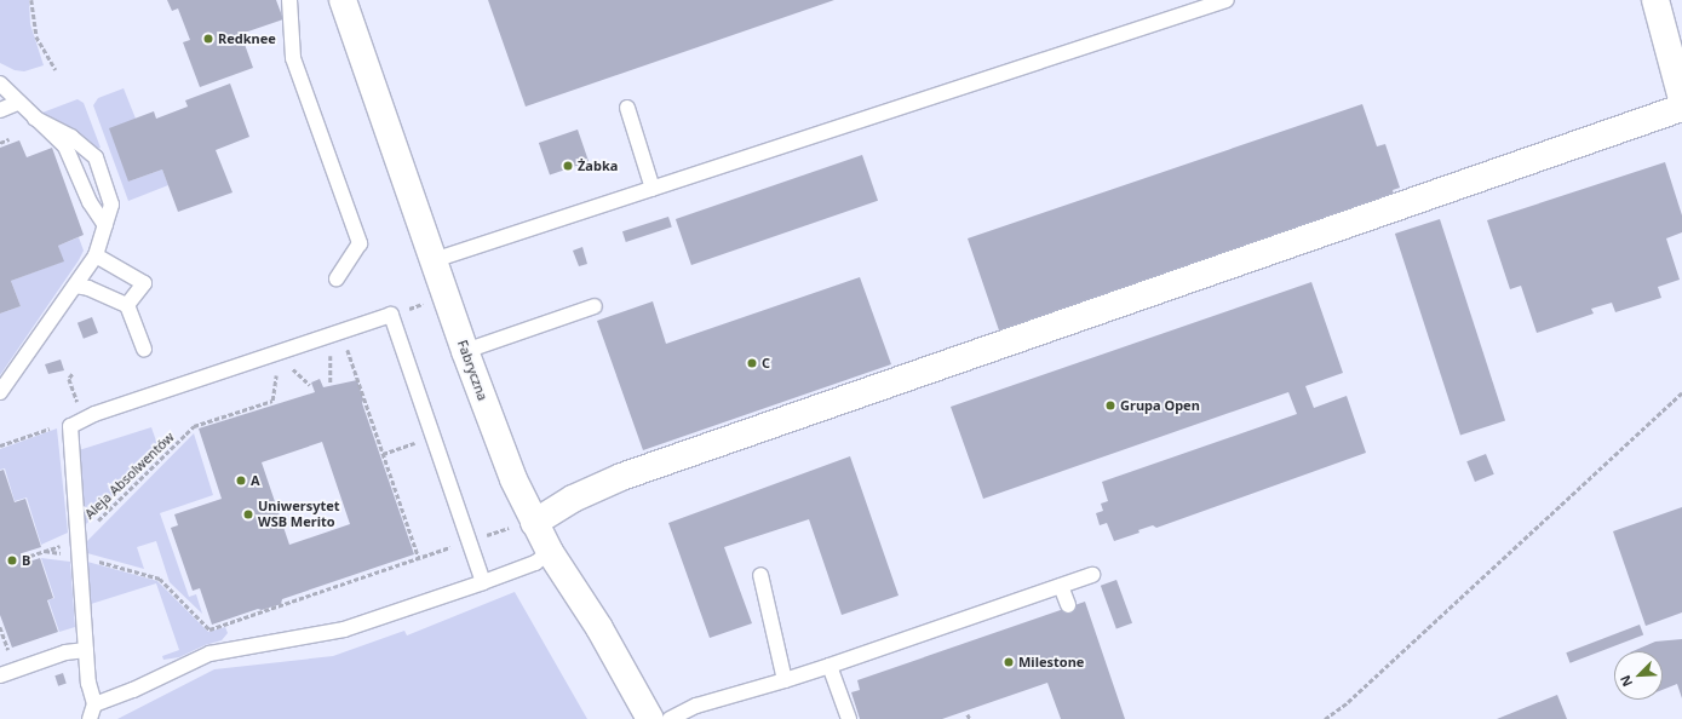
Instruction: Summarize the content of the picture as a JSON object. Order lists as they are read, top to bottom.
{
  "streets": {
    "street": ["Fabryczna"],
    "path": ["Aleja Absolwentów"]
  },
  "places": [
    "Redknee",
    "Żabka",
    "C",
    "Grupa Open",
    "A",
    "Uniwersytet WSB Merito",
    "B",
    "Milestone"
  ],
  "north": "bottom left"
}
